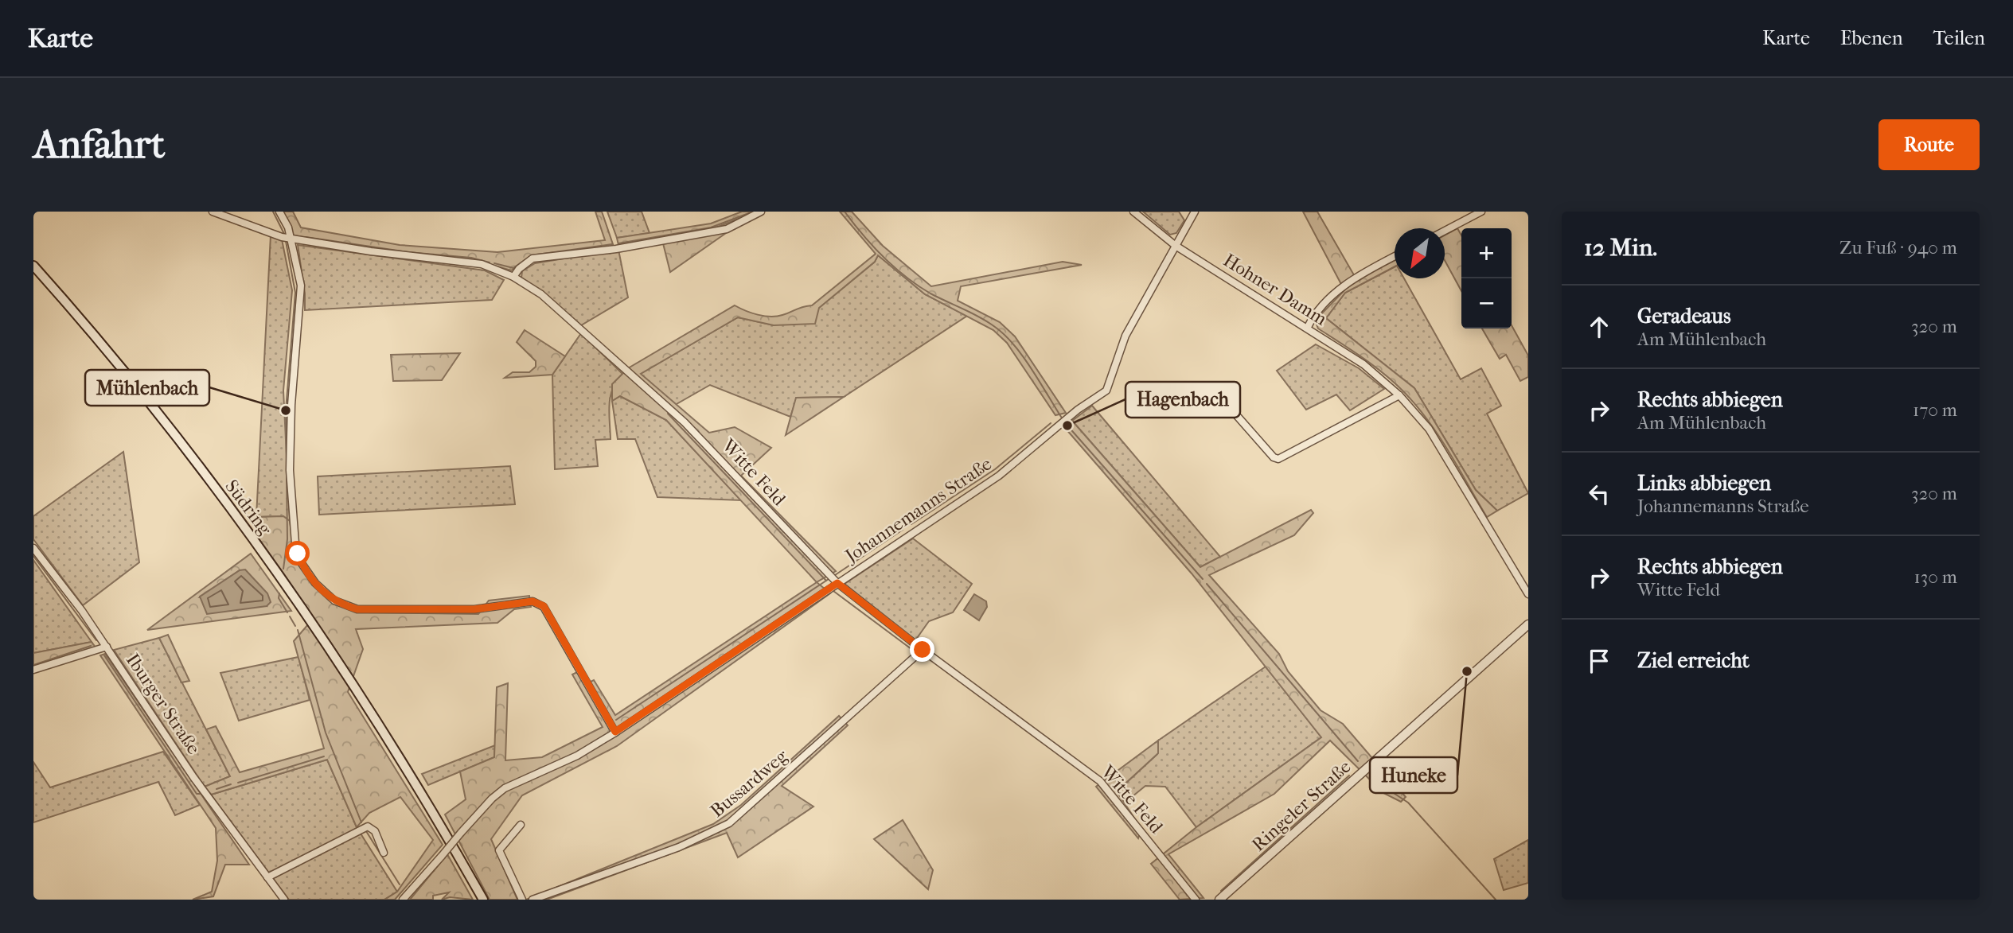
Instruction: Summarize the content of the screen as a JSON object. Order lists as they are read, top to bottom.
{
  "streets": {
    "main road": ["Südring"],
    "street": [
      "Hohner Damm",
      "Witte Feld",
      "Johannemanns Straße",
      "Iburger Straße",
      "Bussardweg",
      "Ringeler Straße"
    ]
  },
  "crossings": [
    ["Hohner Damm", "Johannemanns Straße"],
    ["Witte Feld", "Johannemanns Straße"],
    ["Witte Feld", "Bussardweg"]
  ],
  "places": ["Mühlenbach", "Hagenbach", "Huneke"],
  "north": "bottom left",
  "page": {
    "header": "Karte",
    "nav": ["Karte", "Ebenen", "Teilen"],
    "buttons": "Route",
    "title": "Anfahrt",
    "heading": ["12 Min.", "Zu Fuß · 940 m"],
    "map_buttons": ["+", "−"],
    "list": [
      ["Geradeaus", "Am Mühlenbach", "320 m"],
      ["Rechts abbiegen", "Am Mühlenbach", "170 m"],
      ["Links abbiegen", "Johannemanns Straße", "320 m"],
      ["Rechts abbiegen", "Witte Feld", "130 m"],
      "Ziel erreicht"
    ]
  }
}
